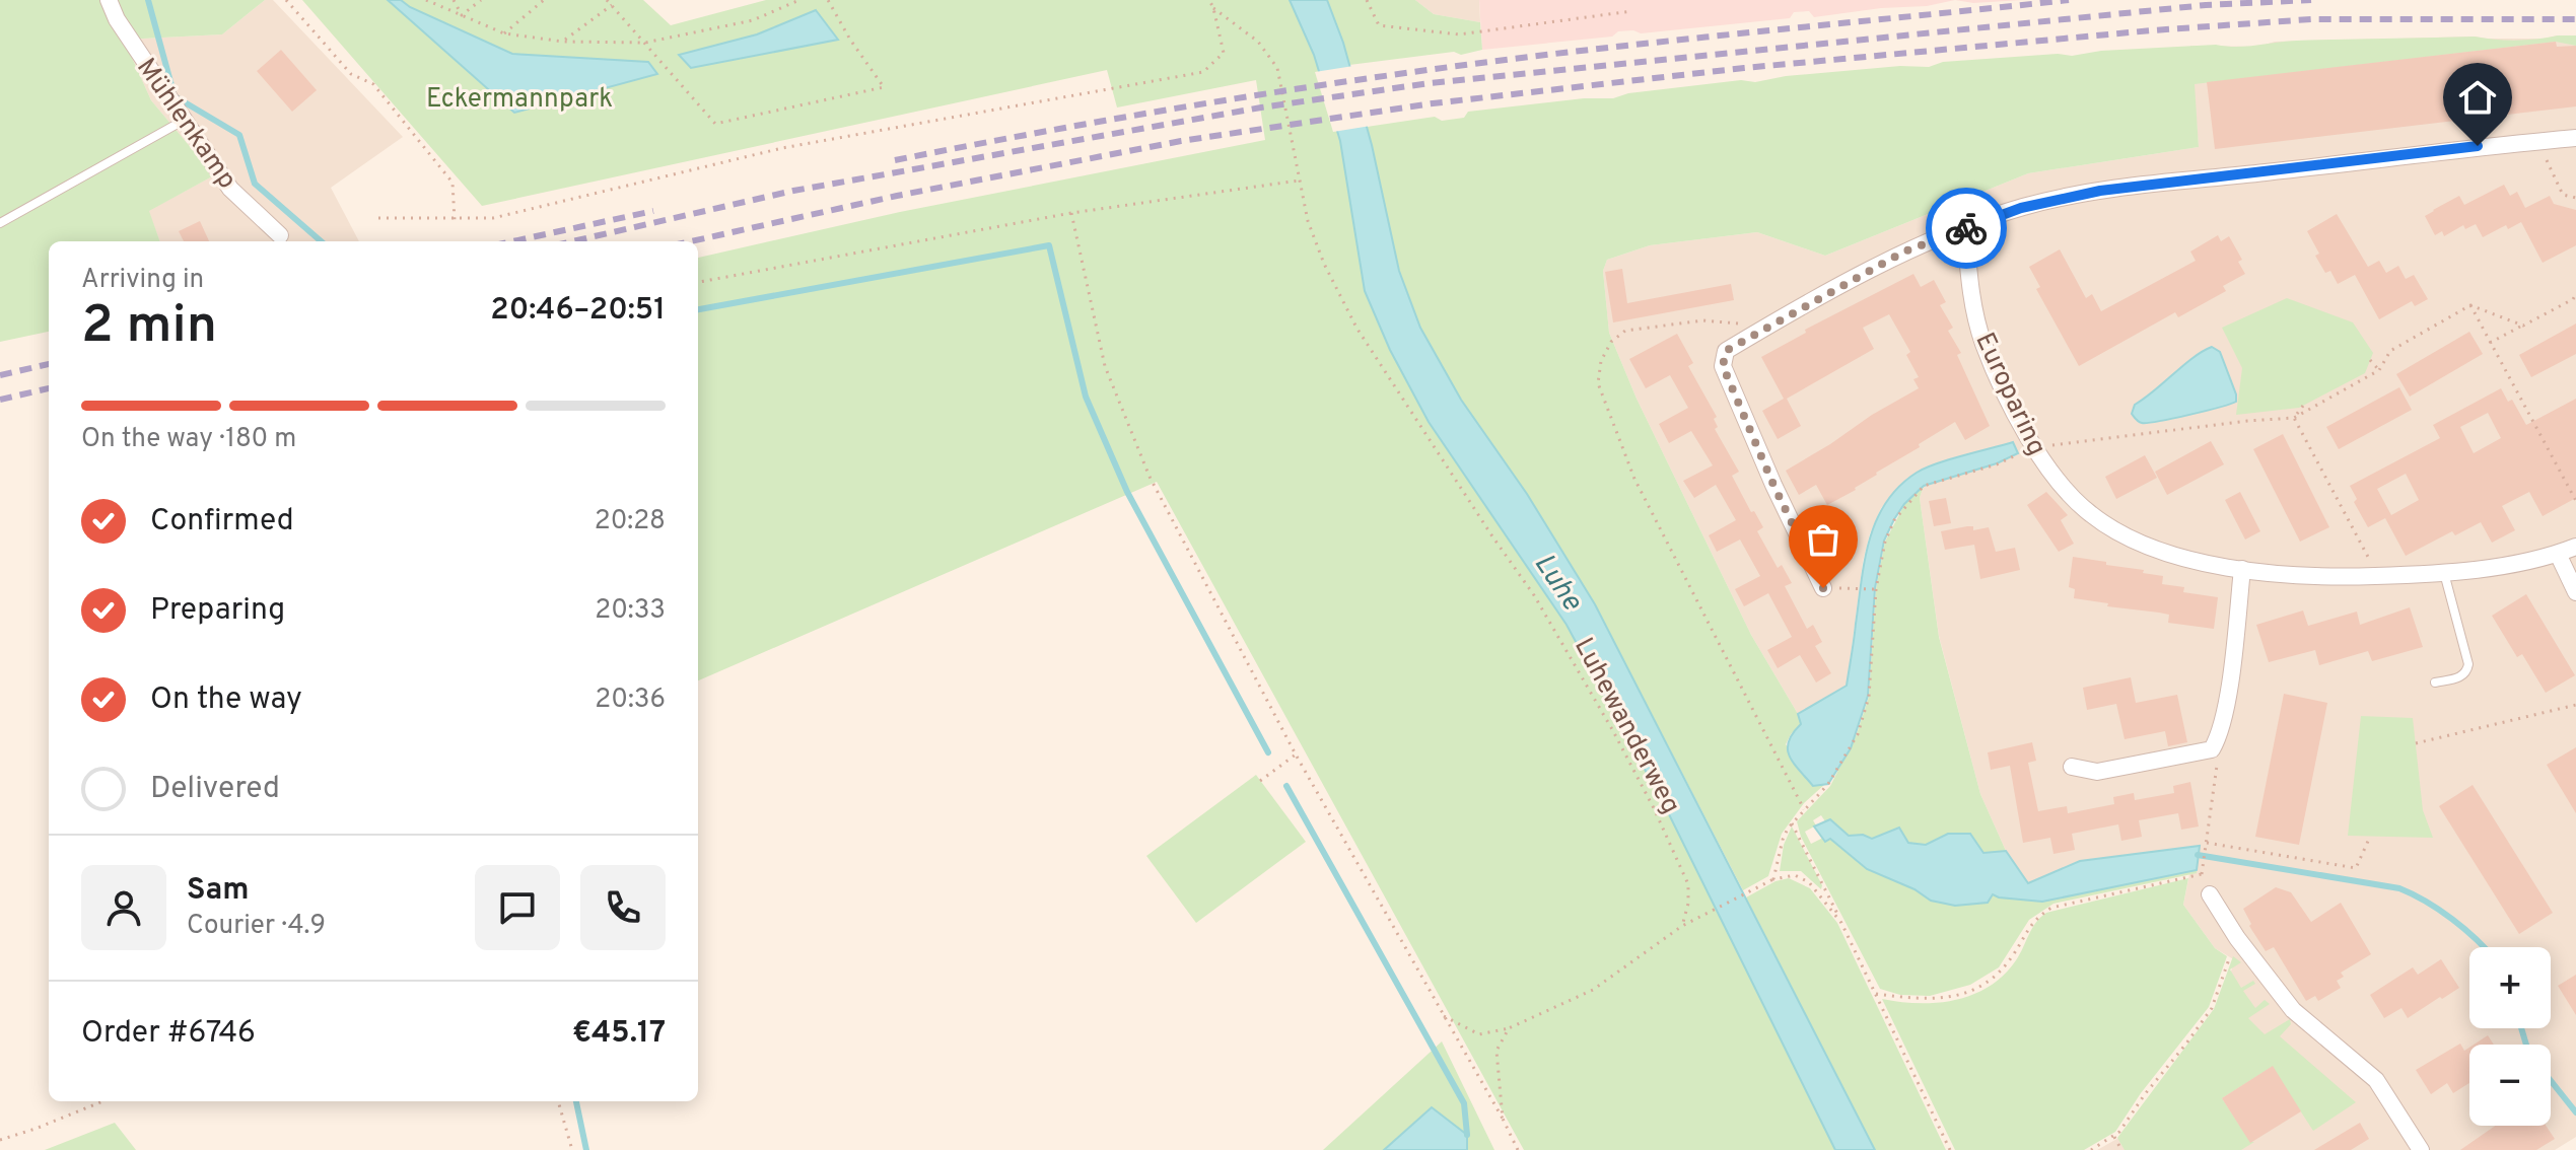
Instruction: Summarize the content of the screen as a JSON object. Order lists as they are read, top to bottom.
{
  "streets": {
    "street": ["Mühlenkamp", "Europaring"],
    "path": ["Luhewanderweg"]
  },
  "water": ["Luhe"],
  "parks": ["Eckermannpark"],
  "page": {
    "heading": ["2 min", "Arriving in", "20:46–20:51"],
    "panel": [
      "Sam",
      "Courier · 4.9",
      "Order #6746",
      "€45.17"
    ],
    "bar": "On the way · 180 m",
    "list": [
      ["Confirmed", "20:28"],
      ["Preparing", "20:33"],
      ["On the way", "20:36"],
      "Delivered"
    ],
    "map_buttons": ["+", "−"]
  }
}
